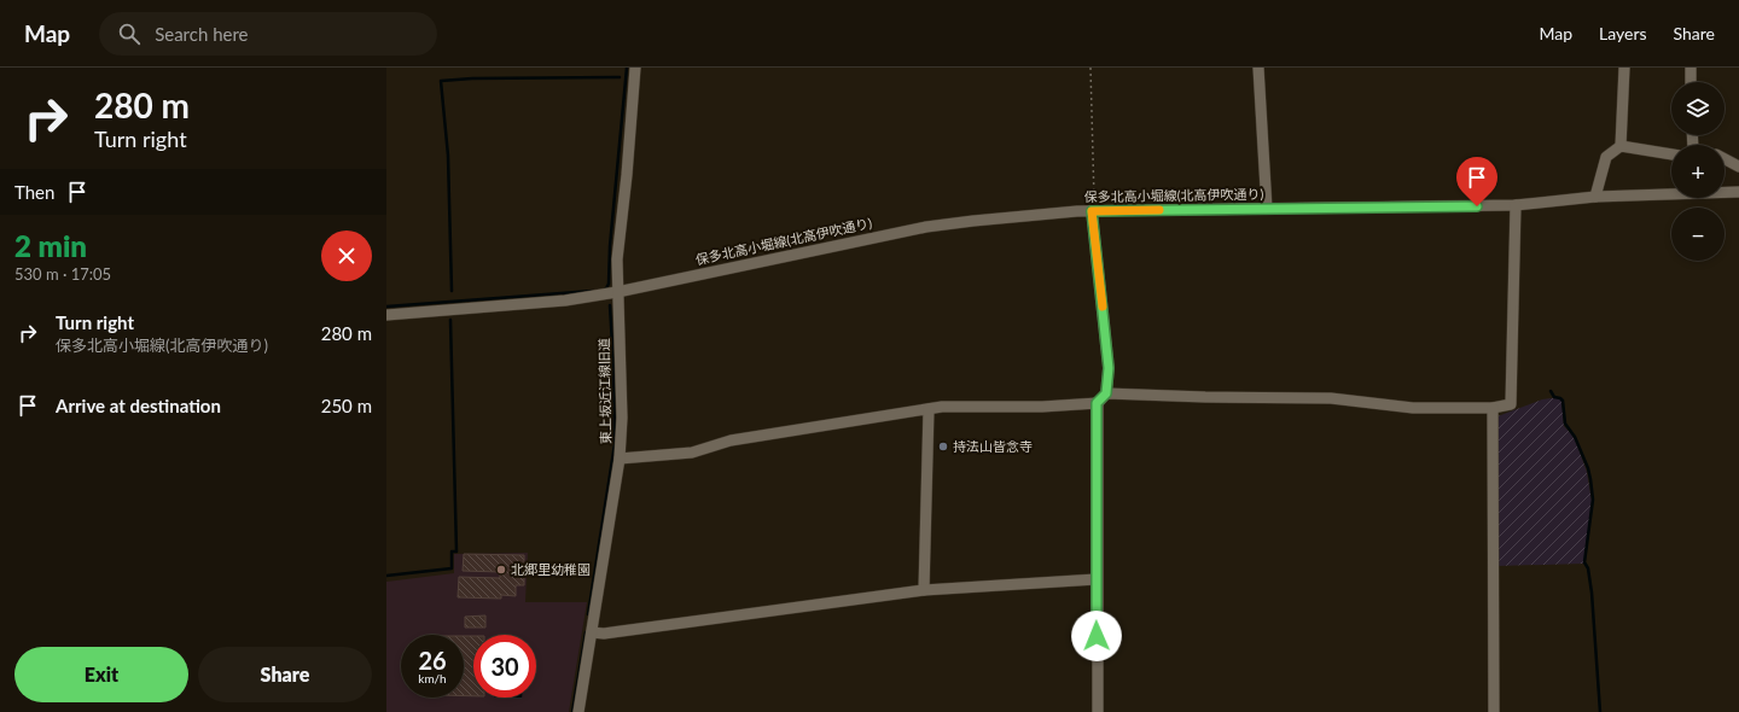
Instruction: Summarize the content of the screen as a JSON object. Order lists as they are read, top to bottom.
{
  "streets": {
    "street": ["保多北高小堀線(北高伊吹通り)", "東上坂近江線旧道"]
  },
  "crossings": [
    ["保多北高小堀線(北高伊吹通り)", "東上坂近江線旧道"]
  ],
  "places": ["持法山皆念寺", "北郷里幼稚園"],
  "page": {
    "header": "Map",
    "search": "Search here",
    "nav": ["Map", "Layers", "Share"],
    "turn": ["280 m", "Turn right"],
    "map_buttons": ["+", "−"],
    "then": "Then",
    "heading": ["2 min", "530 m · 17:05"],
    "list": [
      {
        "name": "Turn right",
        "note": "保多北高小堀線(北高伊吹通り)",
        "value": "280 m"
      },
      {
        "name": "Arrive at destination",
        "value": "250 m"
      }
    ],
    "speed": "26 km/h",
    "limit": "30",
    "buttons": ["Exit", "Share"]
  }
}
